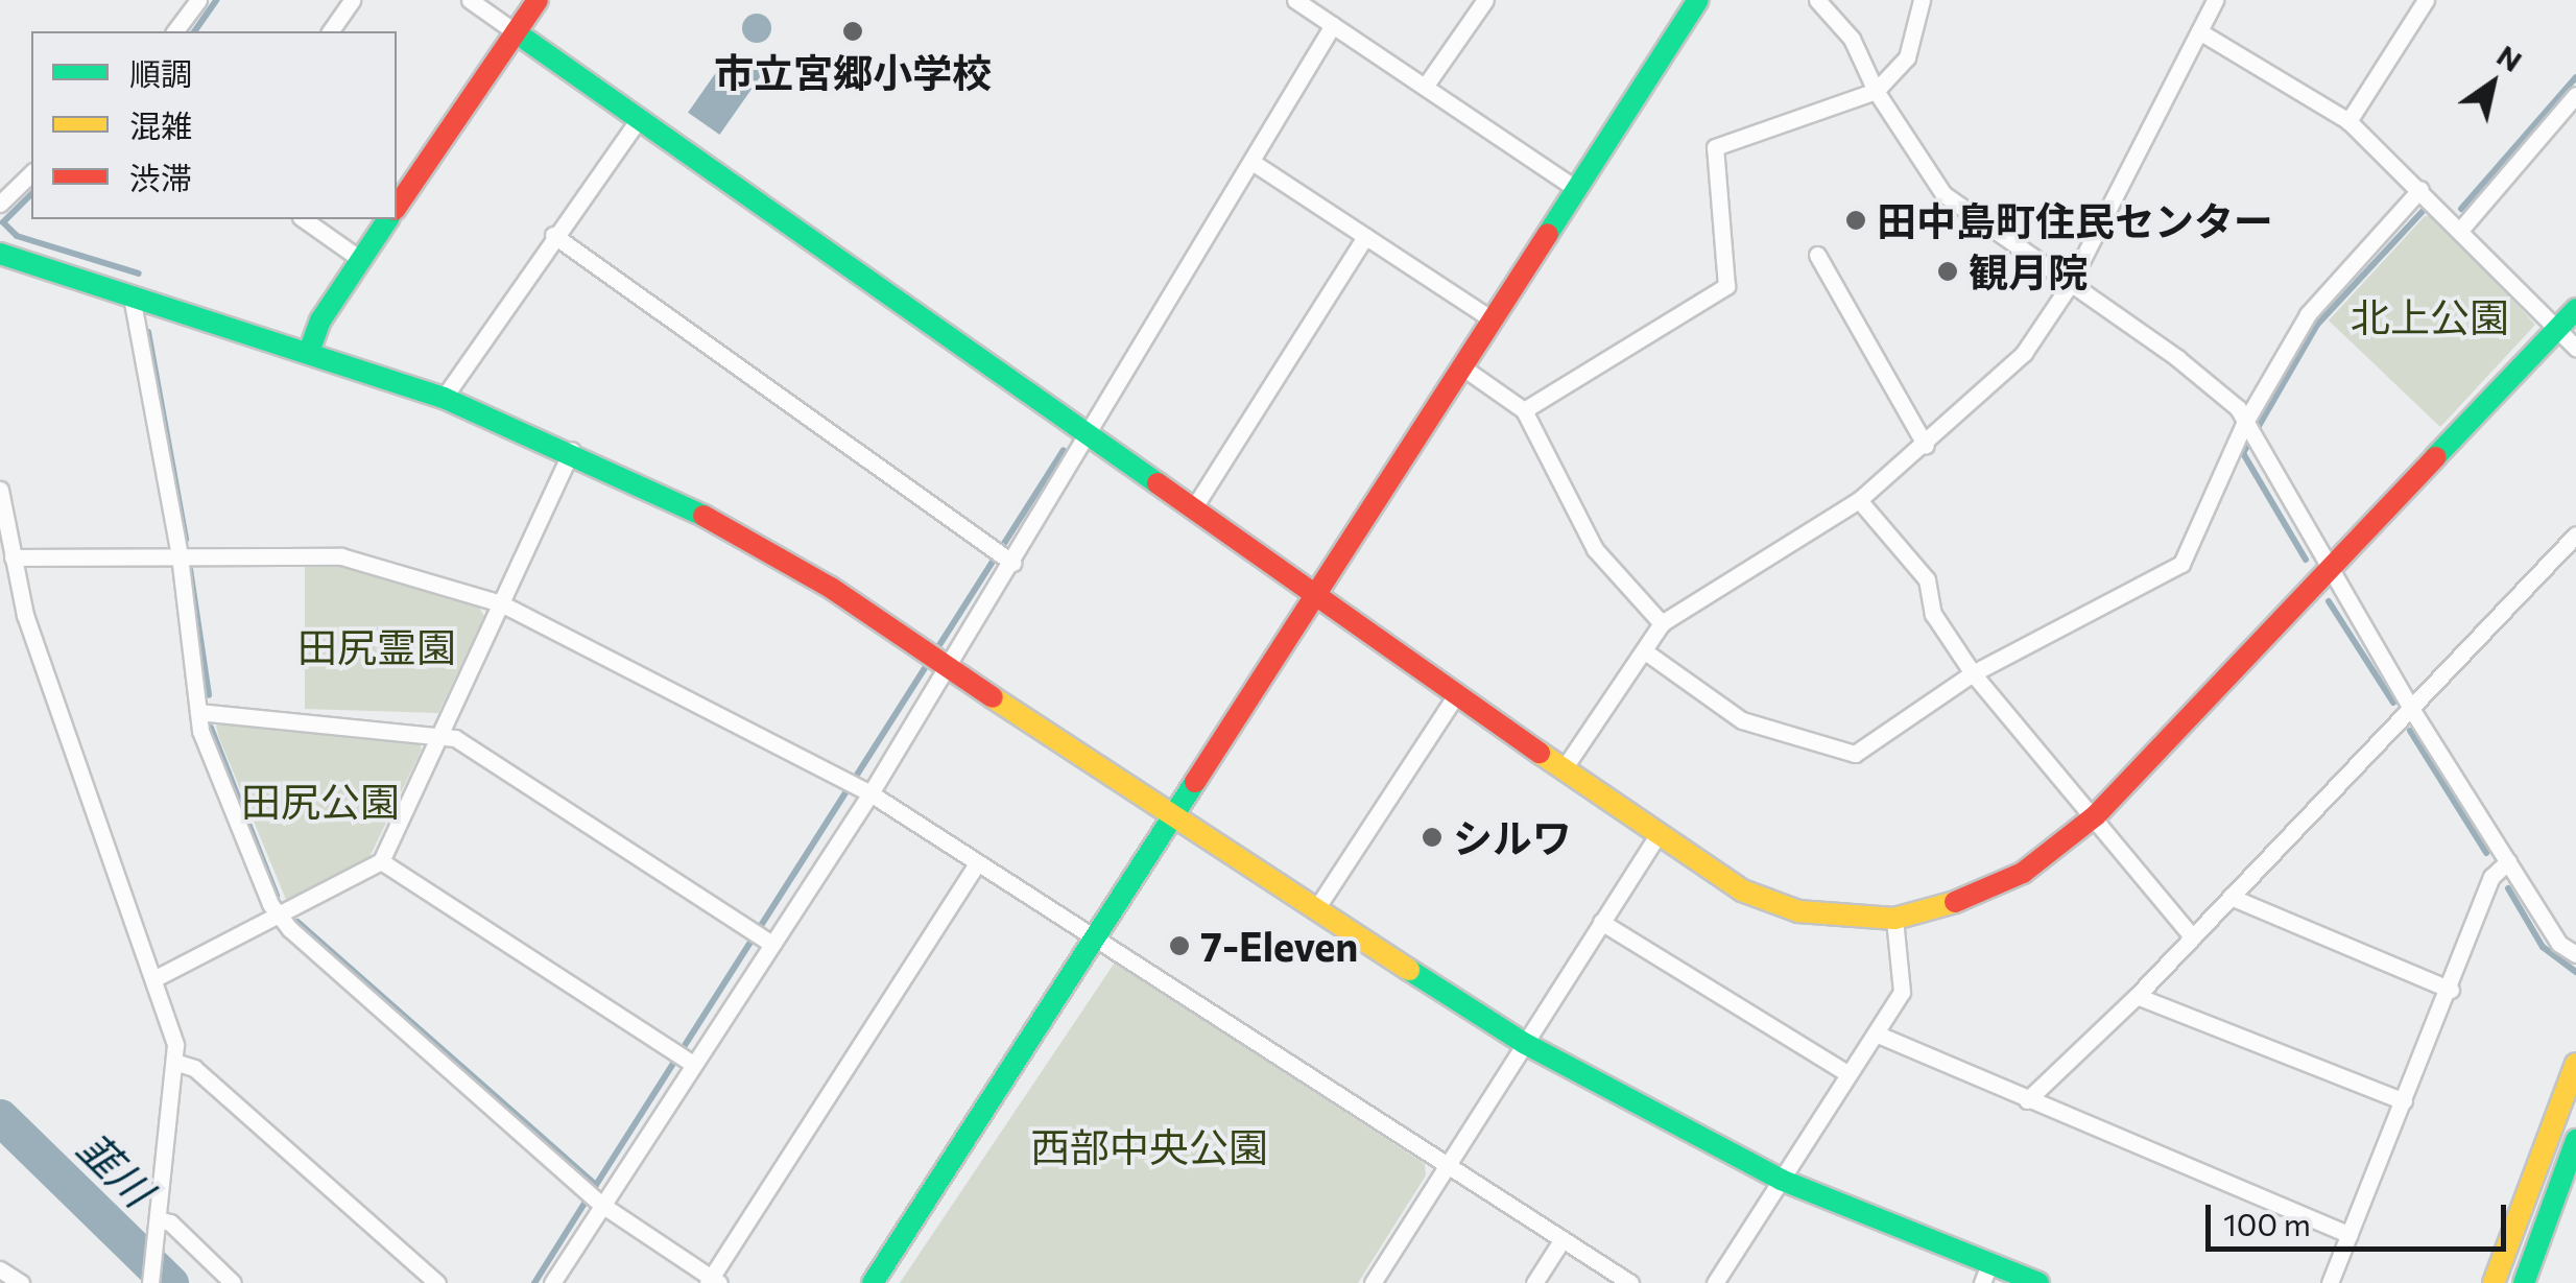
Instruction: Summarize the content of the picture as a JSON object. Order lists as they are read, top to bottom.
{
  "water": ["韮川"],
  "parks": [
    "北上公園",
    "田尻霊園",
    "田尻公園",
    "西部中央公園"
  ],
  "places": [
    "市立宮郷小学校",
    "田中島町住民センター",
    "観月院",
    "シルワ",
    "7-Eleven"
  ],
  "legend": ["順調", "混雑", "渋滞"],
  "scale_bar": "100 m",
  "north": "top right"
}
